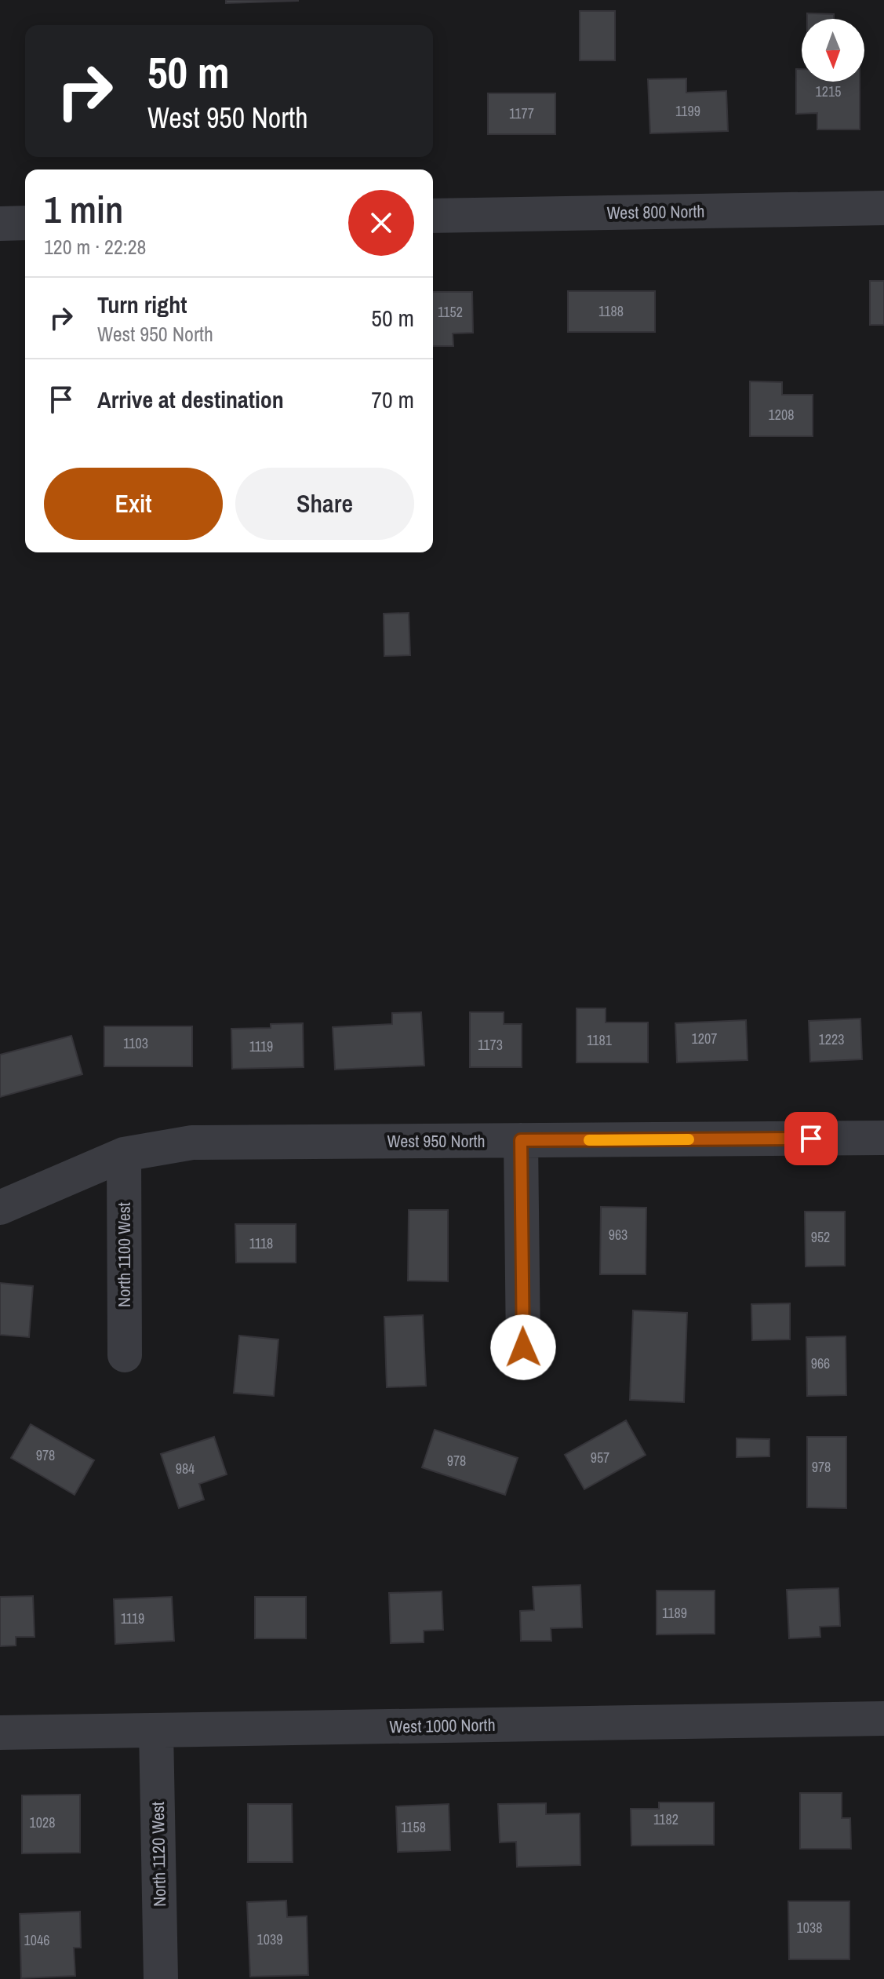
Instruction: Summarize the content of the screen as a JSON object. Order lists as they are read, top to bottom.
{
  "streets": {
    "street": [
      "West 800 North",
      "West 950 North",
      "North 1100 West",
      "West 1000 North",
      "North 1120 West"
    ]
  },
  "crossings": [
    ["West 950 North", "North 1100 West"],
    ["West 1000 North", "North 1120 West"]
  ],
  "house_numbers": [
    "1215",
    "1199",
    "1177",
    "1188",
    "1152",
    "1208",
    "1207",
    "1223",
    "1181",
    "1103",
    "1173",
    "1119",
    "963",
    "952",
    "1118",
    "966",
    "978",
    "957",
    "978",
    "978",
    "984",
    "1189",
    "1119",
    "1182",
    "1028",
    "1158",
    "1038",
    "1039",
    "1046"
  ],
  "north": "bottom",
  "page": {
    "turn": ["50 m", "West 950 North"],
    "heading": ["1 min", "120 m · 22:28"],
    "list": [
      {
        "name": "Turn right",
        "note": "West 950 North",
        "value": "50 m"
      },
      {
        "name": "Arrive at destination",
        "value": "70 m"
      }
    ],
    "buttons": ["Exit", "Share"]
  }
}
